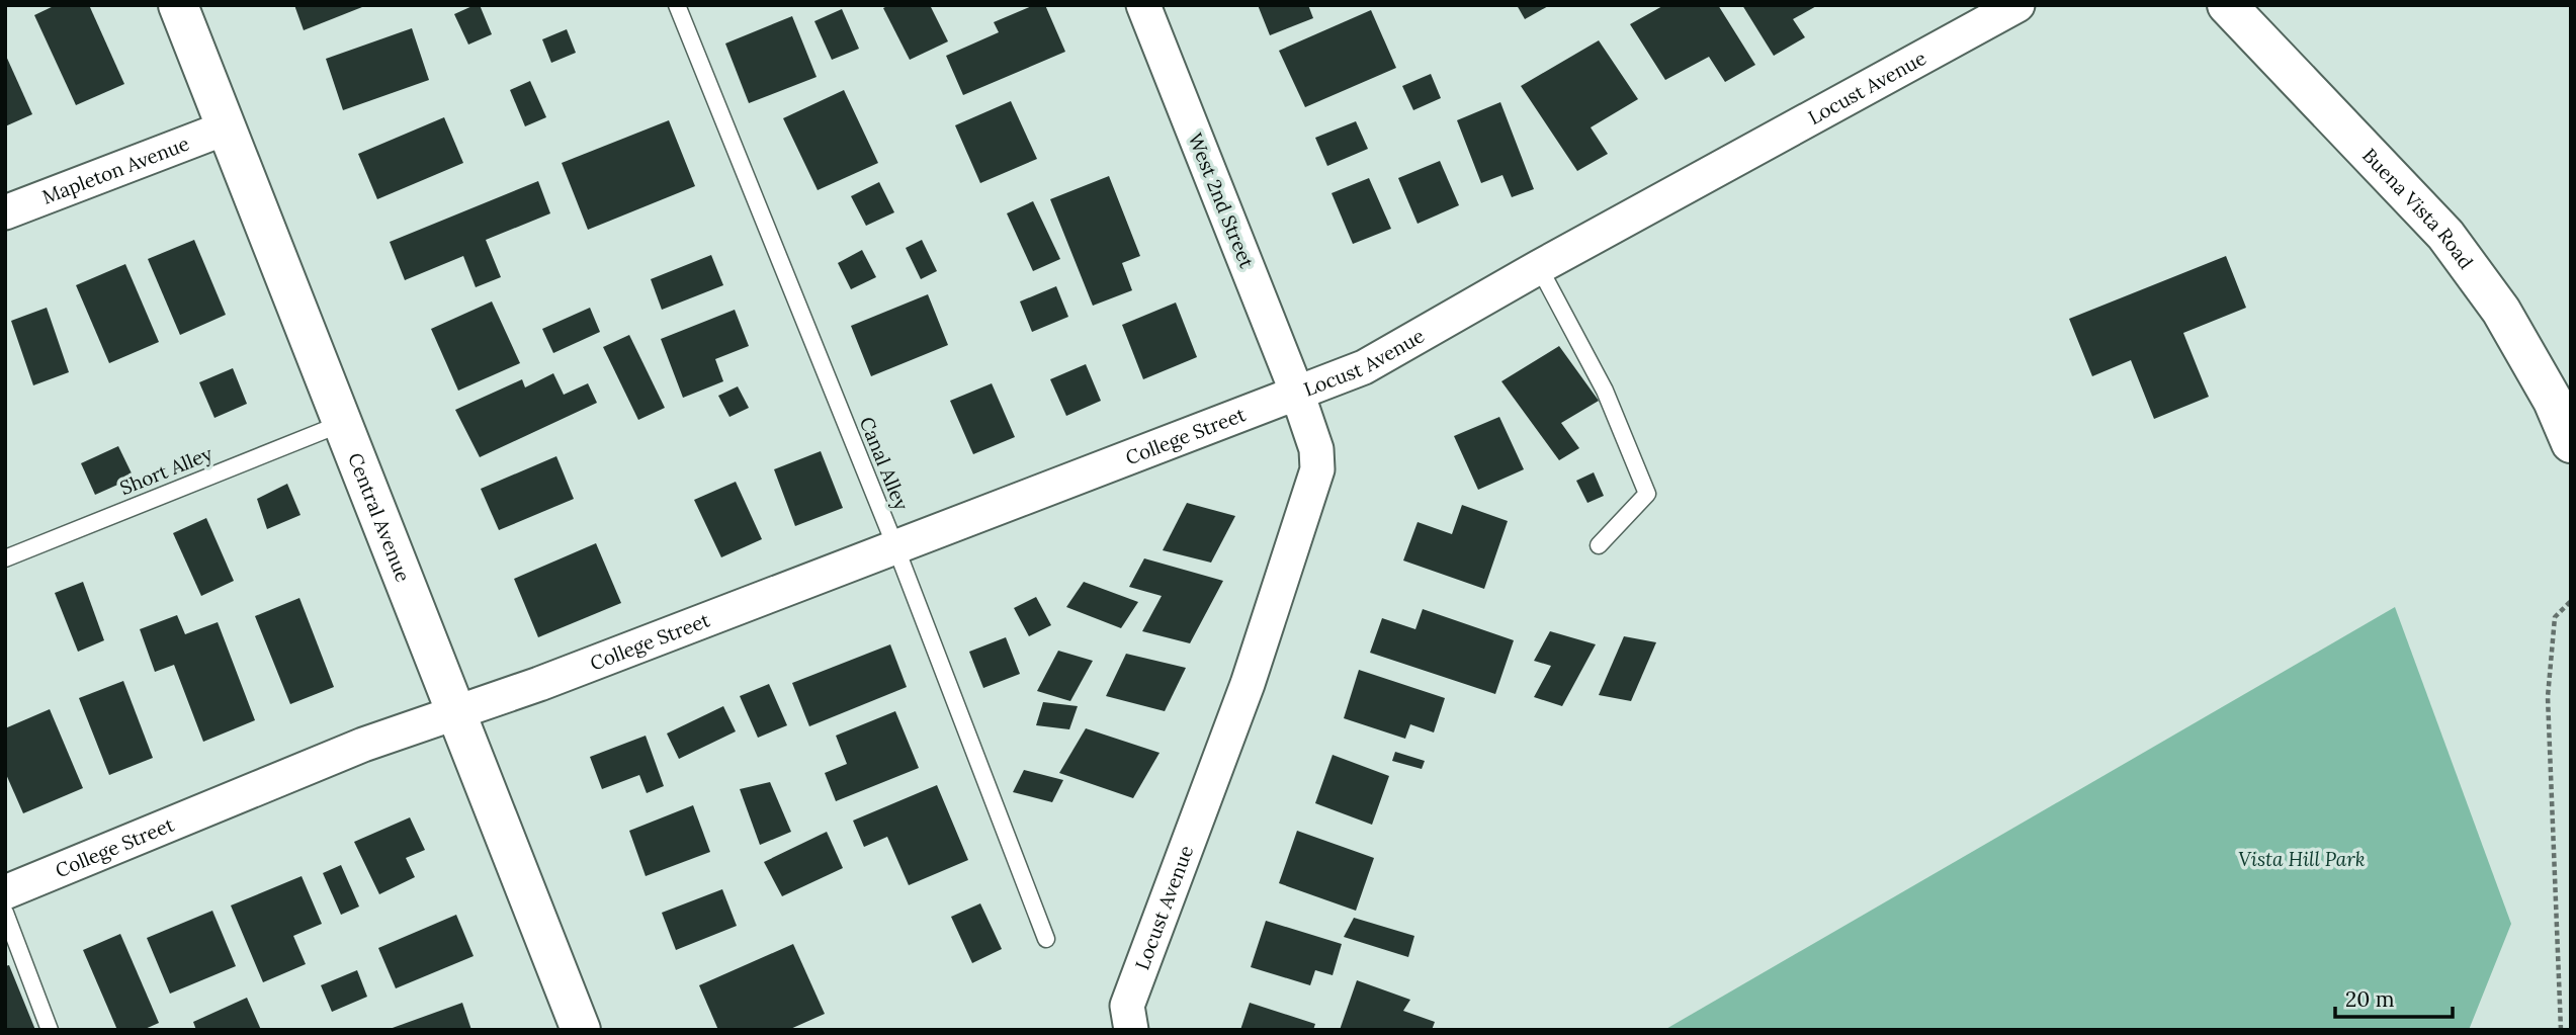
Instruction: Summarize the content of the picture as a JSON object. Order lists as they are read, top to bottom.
{
  "streets": {
    "street": [
      "Locust Avenue",
      "Mapleton Avenue",
      "West 2nd Street",
      "Buena Vista Road",
      "College Street",
      "Central Avenue"
    ],
    "lane": ["Canal Alley", "Short Alley"]
  },
  "crossings": [
    ["Locust Avenue", "West 2nd Street"],
    ["Locust Avenue", "College Street"],
    ["Mapleton Avenue", "Central Avenue"],
    ["West 2nd Street", "College Street"],
    ["College Street", "Canal Alley"],
    ["College Street", "Central Avenue"],
    ["Short Alley", "Central Avenue"]
  ],
  "parks": ["Vista Hill Park"],
  "scale_bar": "20 m"
}
